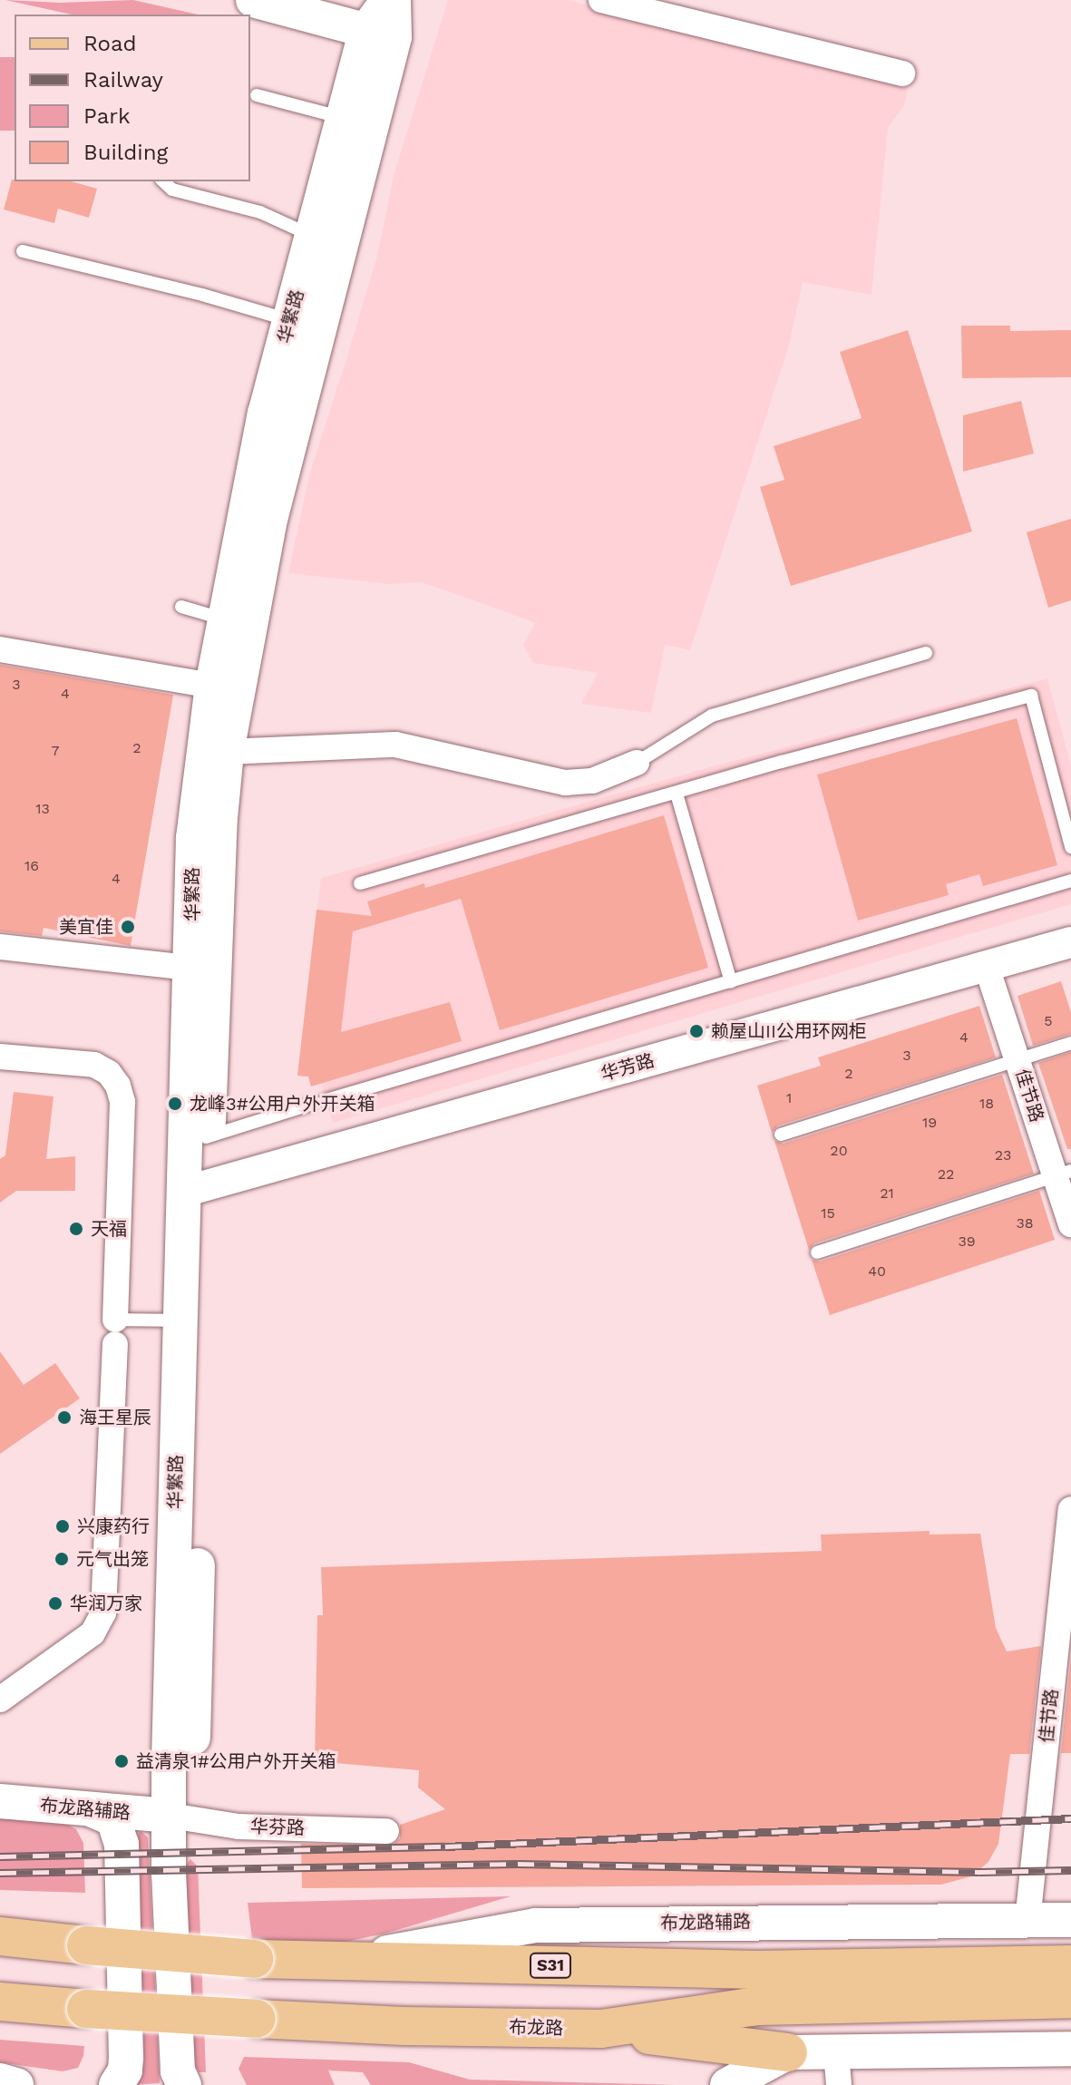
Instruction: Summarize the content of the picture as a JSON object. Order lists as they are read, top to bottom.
{
  "streets": {
    "main road": [
      "华繁路",
      "布龙路辅路",
      "S31",
      "布龙路"
    ],
    "street": ["华芳路", "佳节路", "华芬路"]
  },
  "crossings": [
    ["华繁路", "华芳路"],
    ["华繁路", "布龙路辅路"],
    ["华繁路", "华芬路"],
    ["华芳路", "佳节路"],
    ["佳节路", "布龙路辅路"],
    ["布龙路辅路", "华芬路"],
    ["布龙路辅路", "布龙路"]
  ],
  "places": [
    "美宜佳",
    "赖屋山II公用环网柜",
    "龙峰3#公用户外开关箱",
    "天福",
    "海王星辰",
    "兴康药行",
    "元气出笼",
    "华润万家",
    "益清泉1#公用户外开关箱"
  ],
  "house_numbers": [
    "3",
    "4",
    "2",
    "7",
    "13",
    "16",
    "4",
    "5",
    "4",
    "3",
    "2",
    "1",
    "18",
    "19",
    "20",
    "23",
    "22",
    "21",
    "15",
    "38",
    "39",
    "40"
  ],
  "legend": [
    "Road",
    "Railway",
    "Park",
    "Building"
  ]
}
